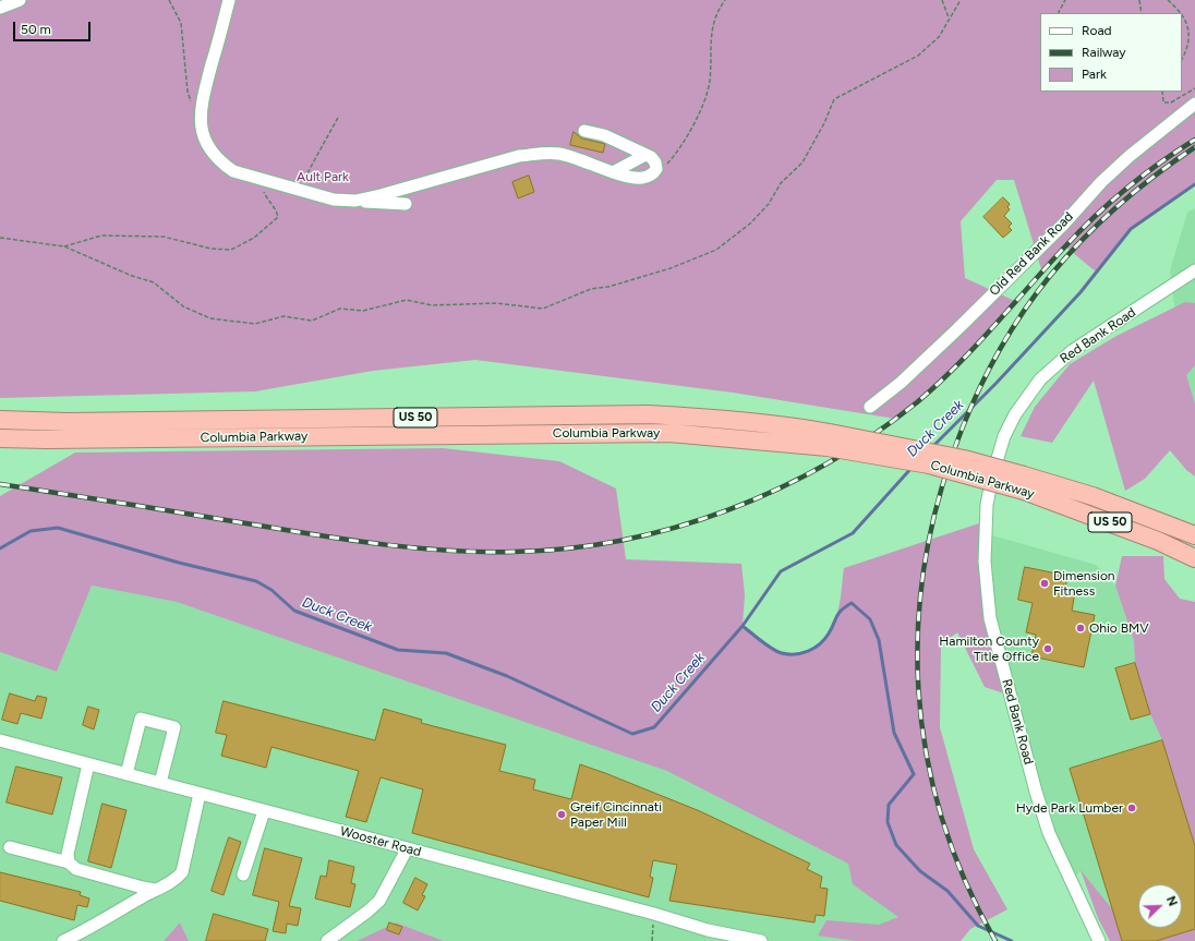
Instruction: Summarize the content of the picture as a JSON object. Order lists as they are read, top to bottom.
{
  "streets": {
    "highway": ["US 50", "Columbia Parkway"],
    "street": ["Old Red Bank Road", "Red Bank Road", "Wooster Road"]
  },
  "water": ["Duck Creek"],
  "parks": ["Ault Park"],
  "places": [
    "Dimension Fitness",
    "Ohio BMV",
    "Hamilton County Title Office",
    "Hyde Park Lumber",
    "Greif Cincinnati Paper Mill"
  ],
  "legend": ["Road", "Railway", "Park"],
  "scale_bar": "50 m",
  "north": "top right"
}
